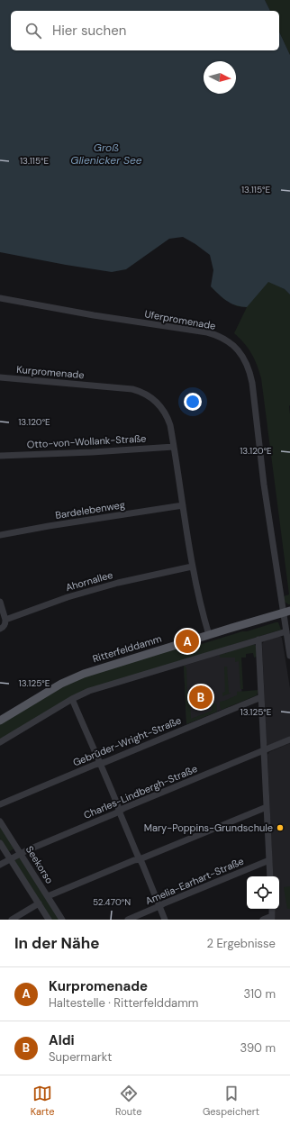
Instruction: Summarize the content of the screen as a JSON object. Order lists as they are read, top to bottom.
{
  "streets": {
    "main road": ["Ritterfelddamm"],
    "street": [
      "Uferpromenade",
      "Kurpromenade",
      "Otto-von-Wollank-Straße",
      "Bardelebenweg",
      "Ahornallee",
      "Gebrüder-Wright-Straße",
      "Charles-Lindbergh-Straße",
      "Seekorso",
      "Amelia-Earhart-Straße"
    ]
  },
  "crossings": [
    ["Uferpromenade", "Ritterfelddamm"],
    ["Kurpromenade", "Otto-von-Wollank-Straße"],
    ["Kurpromenade", "Bardelebenweg"],
    ["Kurpromenade", "Ahornallee"],
    ["Kurpromenade", "Ritterfelddamm"],
    ["Charles-Lindbergh-Straße", "Seekorso"]
  ],
  "water": ["Groß Glienicker See"],
  "places": ["Mary-Poppins-Grundschule"],
  "north": "right",
  "page": {
    "search": "Hier suchen",
    "pins": ["A", "B"],
    "heading": ["In der Nähe", "2 Ergebnisse"],
    "list": [
      {
        "mark": "A",
        "name": "Kurpromenade",
        "note": "Haltestelle · Ritterfelddamm",
        "value": "310 m"
      },
      {
        "mark": "B",
        "name": "Aldi",
        "note": "Supermarkt",
        "value": "390 m"
      }
    ],
    "nav": ["Karte", "Route", "Gespeichert"]
  },
  "coordinates": [
    "13.115°E",
    "13.120°E",
    "13.125°E",
    "52.470°N"
  ]
}
